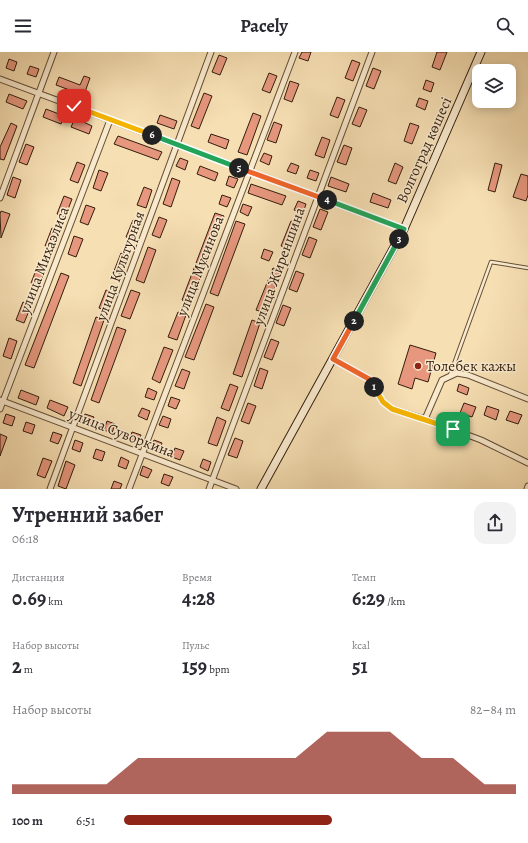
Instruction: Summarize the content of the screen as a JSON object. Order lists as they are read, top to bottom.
{
  "streets": {
    "main road": ["Волгоград көшесі"],
    "street": [
      "улица Михаэлиса",
      "улица Культурная",
      "улица Мусинова",
      "улица Жиреншина",
      "улица Суворкина"
    ]
  },
  "crossings": [
    ["улица Михаэлиса", "улица Суворкина"],
    ["улица Культурная", "улица Суворкина"],
    ["улица Мусинова", "улица Суворкина"],
    ["улица Жиреншина", "улица Суворкина"]
  ],
  "places": ["Толебек кажы"],
  "page": {
    "header": "Pacely",
    "pins": [
      "6",
      "5",
      "4",
      "3",
      "2",
      "1"
    ],
    "heading": ["Утренний забег", "06:18"],
    "stats": [
      ["Дистанция", "0.69 km"],
      ["Время", "4:28"],
      ["Темп", "6:29 /km"],
      ["Набор высоты", "2 m"],
      ["Пульс", "159 bpm"],
      ["kcal", "51"]
    ],
    "chart": ["Набор высоты", "82–84 m"],
    "list": [
      {
        "name": "100 m",
        "note": "6:51"
      }
    ]
  }
}
